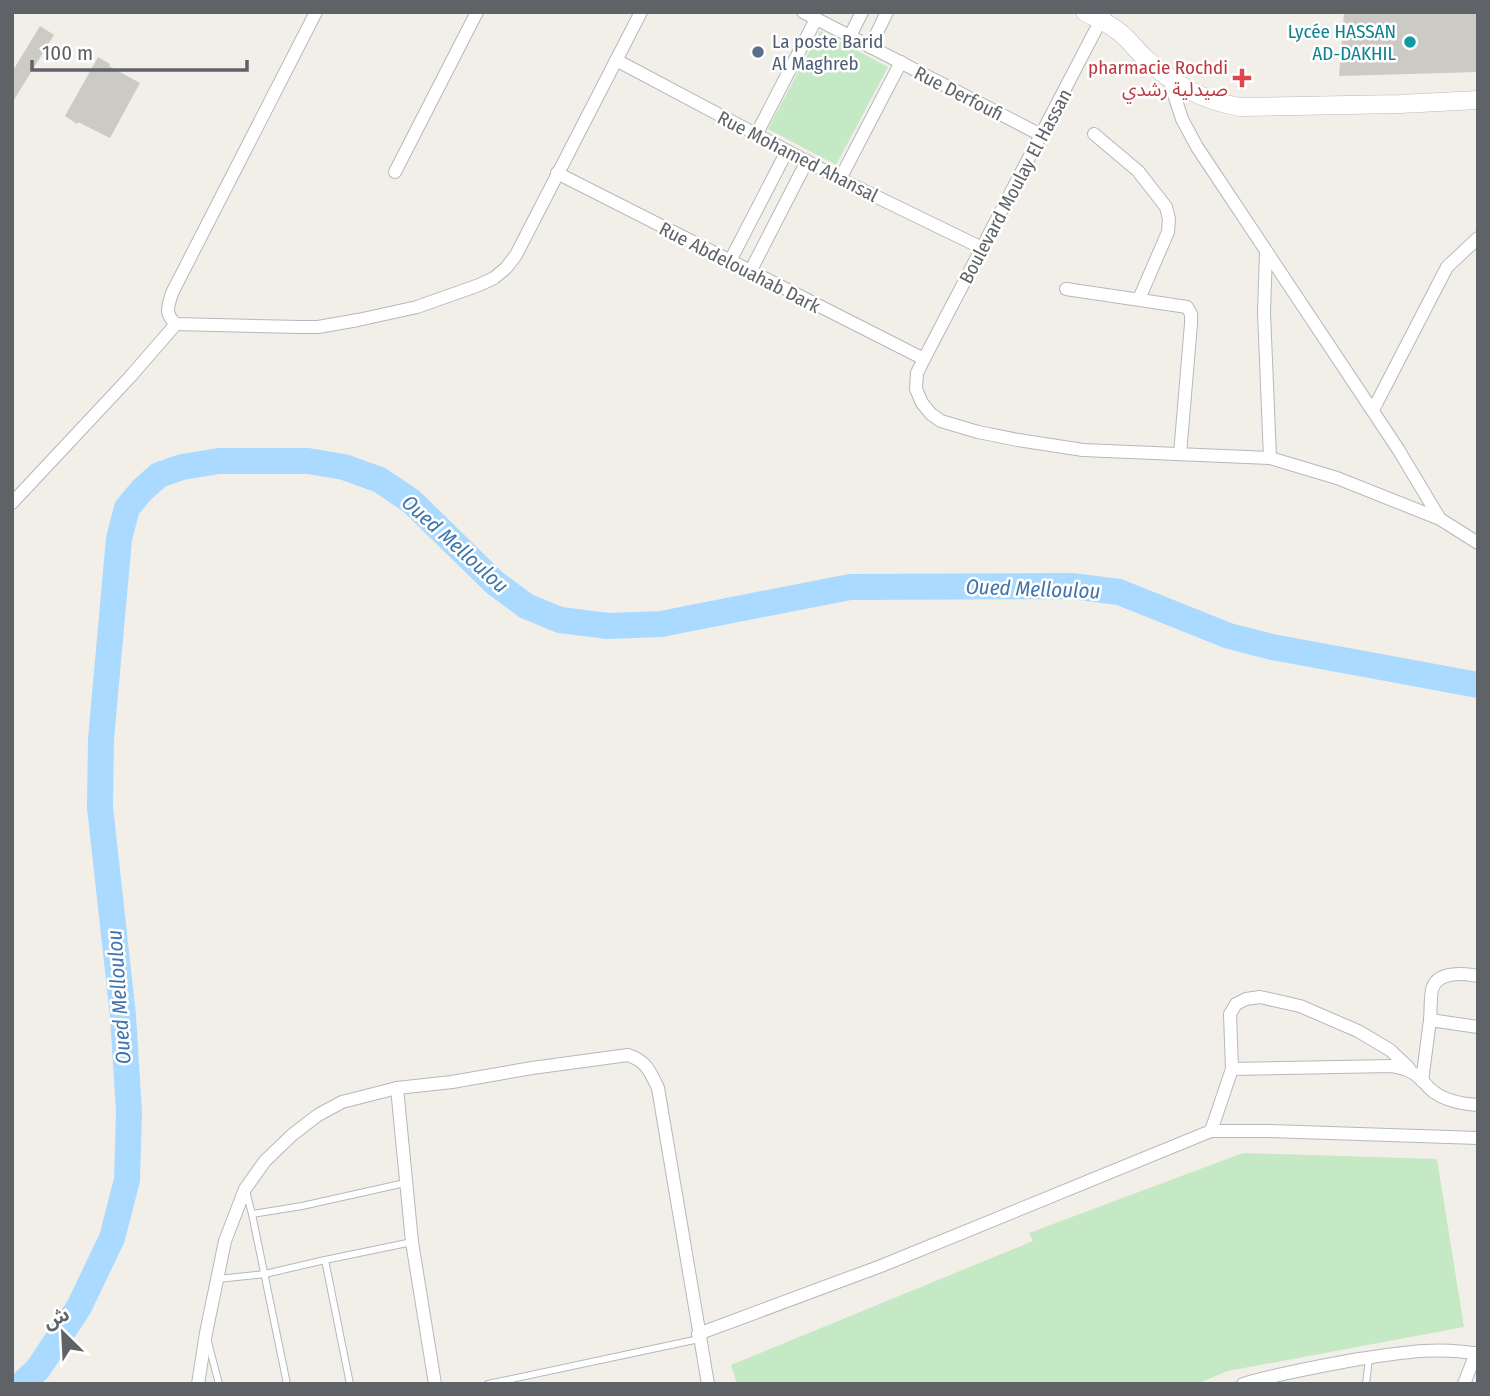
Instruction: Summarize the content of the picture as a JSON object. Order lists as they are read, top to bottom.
{
  "streets": {
    "street": [
      "Rue Derfoufi",
      "Rue Mohamed Ahansal",
      "Boulevard Moulay El Hassan",
      "Rue Abdelouahab Dark"
    ]
  },
  "crossings": [
    ["Rue Derfoufi", "Boulevard Moulay El Hassan"],
    ["Rue Mohamed Ahansal", "Boulevard Moulay El Hassan"],
    ["Boulevard Moulay El Hassan", "Rue Abdelouahab Dark"]
  ],
  "water": ["Oued Melloulou"],
  "places": {
    "other": ["Lycée HASSAN AD-DAKHIL", "La poste Barid Al Maghreb"],
    "health": ["pharmacie Rochdi صيدلية رشدي"]
  },
  "scale_bar": "100 m",
  "north": "top left"
}
